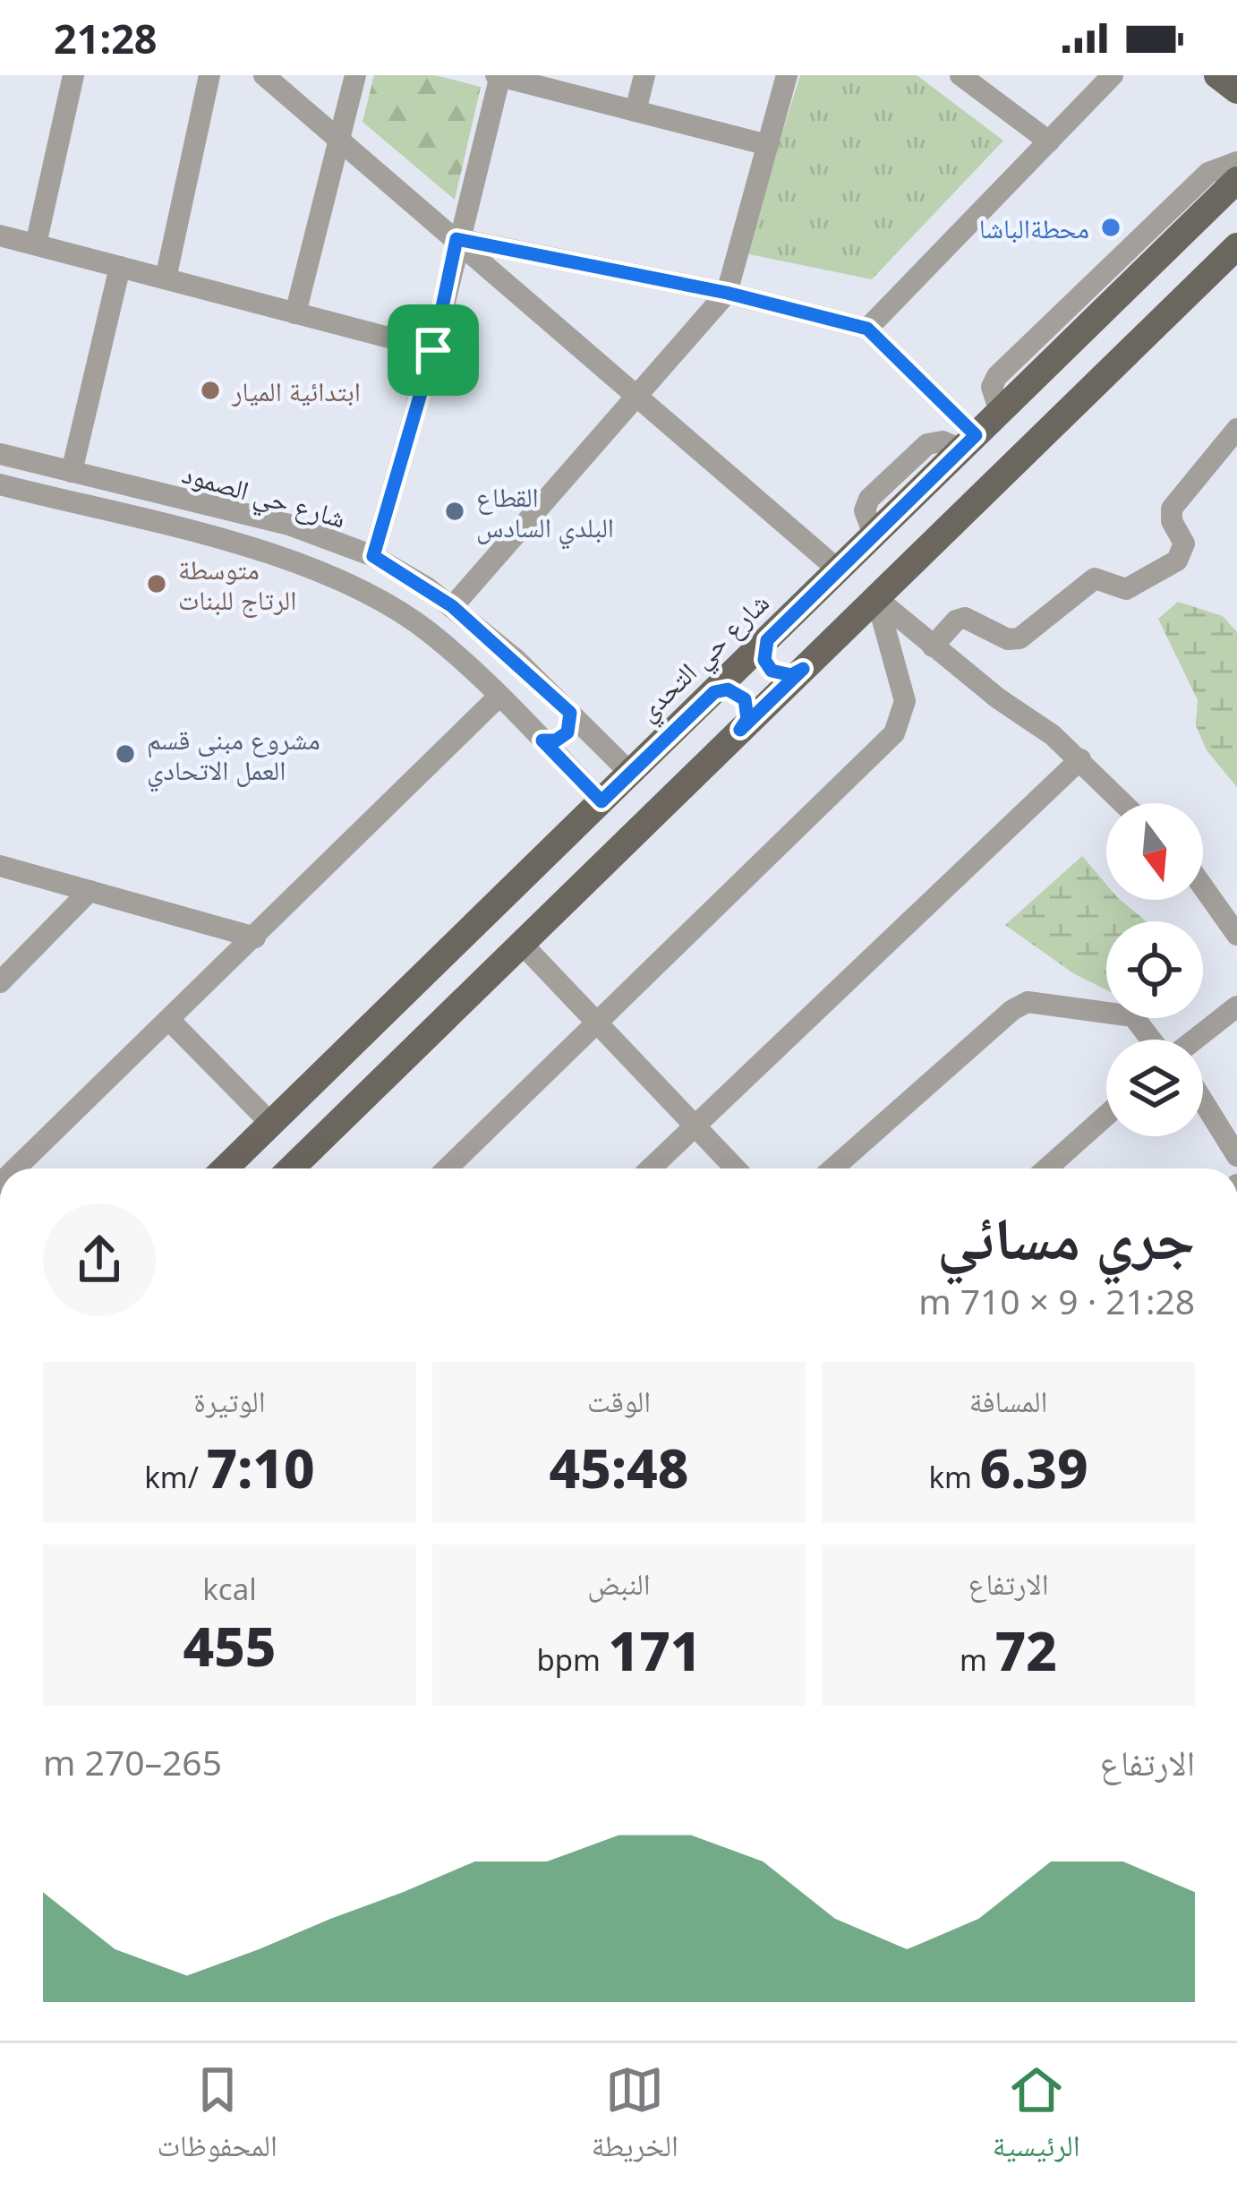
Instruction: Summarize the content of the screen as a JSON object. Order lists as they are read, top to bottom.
{
  "streets": {
    "main road": ["شارع حي التحدي"],
    "street": ["شارع حي الصمود"]
  },
  "crossings": [
    ["شارع حي الصمود", "شارع حي التحدي"]
  ],
  "places": [
    "محطةالباشا",
    "ابتدائية الميار",
    "القطاع البلدي السادس",
    "متوسطة الرتاج للبنات",
    "مشروع مبنى قسم العمل الاتحادي"
  ],
  "north": "bottom",
  "page": {
    "status": "21:28",
    "heading": ["جري مسائي", "21:28 · 9 × 710 m"],
    "stats": [
      ["المسافة", "6.39 km"],
      ["الوقت", "45:48"],
      ["الوتيرة", "7:10 /km"],
      ["الارتفاع", "72 m"],
      ["النبض", "171 bpm"],
      ["kcal", "455"]
    ],
    "chart": ["الارتفاع", "265–270 m"],
    "tabs": ["الرئيسية", "الخريطة", "المحفوظات"]
  }
}
